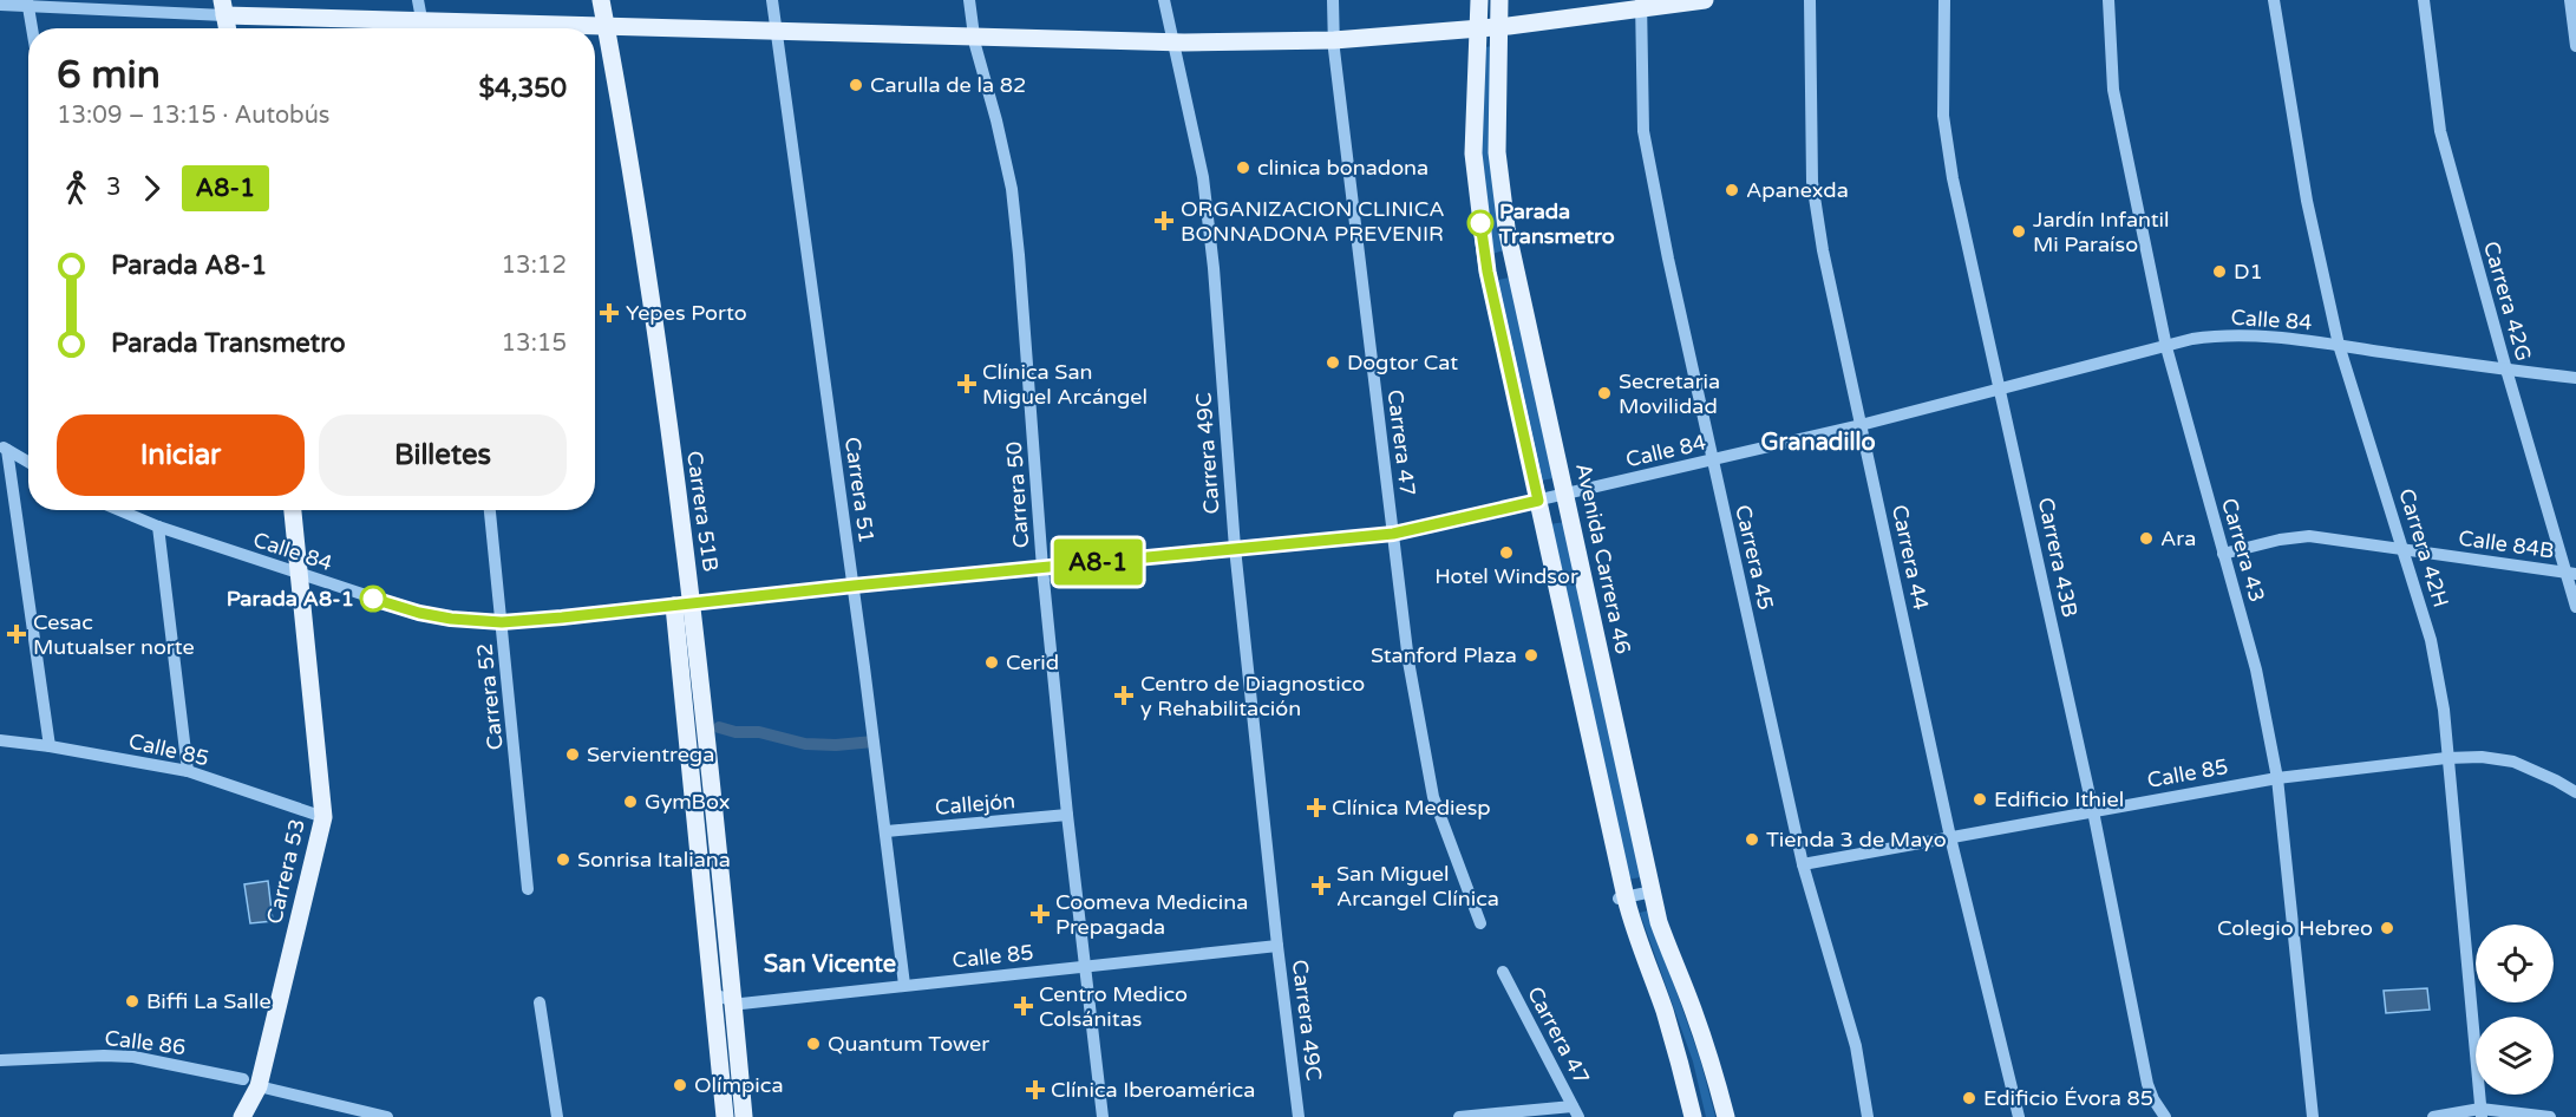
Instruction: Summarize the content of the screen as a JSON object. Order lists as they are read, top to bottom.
{
  "streets": {
    "main road": ["Carrera 51B", "Avenida Carrera 46", "Carrera 53"],
    "street": [
      "Carrera 42G",
      "Calle 84",
      "Carrera 47",
      "Carrera 49C",
      "Carrera 51",
      "Carrera 50",
      "Calle 84B",
      "Carrera 42H",
      "Carrera 43",
      "Carrera 45",
      "Carrera 44",
      "Carrera 43B",
      "Carrera 52",
      "Calle 85",
      "Callejón",
      "Calle 86"
    ]
  },
  "crossings": [
    ["Carrera 42G", "Calle 84"],
    ["Carrera 42G", "Calle 84B"],
    ["Calle 84", "Carrera 47"],
    ["Calle 84", "Carrera 49C"],
    ["Calle 84", "Carrera 51"],
    ["Calle 84", "Carrera 50"],
    ["Calle 84", "Carrera 51B"],
    ["Calle 84", "Carrera 42H"],
    ["Calle 84", "Carrera 43"],
    ["Calle 84", "Carrera 45"],
    ["Calle 84", "Carrera 44"],
    ["Calle 84", "Carrera 43B"],
    ["Calle 84", "Avenida Carrera 46"],
    ["Calle 84", "Carrera 52"],
    ["Calle 84", "Carrera 53"],
    ["Carrera 49C", "Calle 85"],
    ["Carrera 51", "Calle 85"],
    ["Carrera 51", "Callejón"],
    ["Carrera 50", "Calle 85"],
    ["Carrera 50", "Callejón"],
    ["Carrera 51B", "Calle 85"],
    ["Calle 84B", "Carrera 42H"],
    ["Calle 84B", "Carrera 43"],
    ["Carrera 42H", "Calle 85"],
    ["Carrera 43", "Calle 85"],
    ["Carrera 45", "Calle 85"],
    ["Carrera 44", "Calle 85"],
    ["Carrera 43B", "Calle 85"],
    ["Calle 85", "Carrera 53"],
    ["Carrera 53", "Calle 86"]
  ],
  "districts": ["Granadillo", "San Vicente"],
  "places": {
    "other": [
      "Carulla de la 82",
      "clinica bonadona",
      "Apanexda",
      "Parada Transmetro",
      "Jardín Infantil Mi Paraíso",
      "D1",
      "Dogtor Cat",
      "Secretaria Movilidad",
      "Ara",
      "Hotel Windsor",
      "Parada A8-1",
      "Stanford Plaza",
      "Cerid",
      "Servientrega",
      "Edificio Ithiel",
      "GymBox",
      "Tienda 3 de Mayo",
      "Sonrisa Italiana",
      "Colegio Hebreo",
      "Biffi La Salle",
      "Quantum Tower",
      "Olímpica",
      "Edificio Évora 85"
    ],
    "health": [
      "ORGANIZACION CLINICA BONNADONA PREVENIR",
      "Yepes Porto",
      "Clínica San Miguel Arcángel",
      "Cesac Mutualser norte",
      "Centro de Diagnostico y Rehabilitación",
      "Clínica Mediesp",
      "San Miguel Arcangel Clínica",
      "Coomeva Medicina Prepagada",
      "Centro Medico Colsánitas",
      "Clínica Iberoamérica"
    ]
  },
  "lines": ["bus line A8-1"],
  "page": {
    "on_map": "A8-1",
    "heading": ["6 min", "13:09 – 13:15 · Autobús", "$4,350"],
    "legs": ["3", "A8-1"],
    "list": [
      {
        "name": "Parada A8-1",
        "value": "13:12"
      },
      {
        "name": "Parada Transmetro",
        "value": "13:15"
      }
    ],
    "buttons": ["Iniciar", "Billetes"]
  }
}
